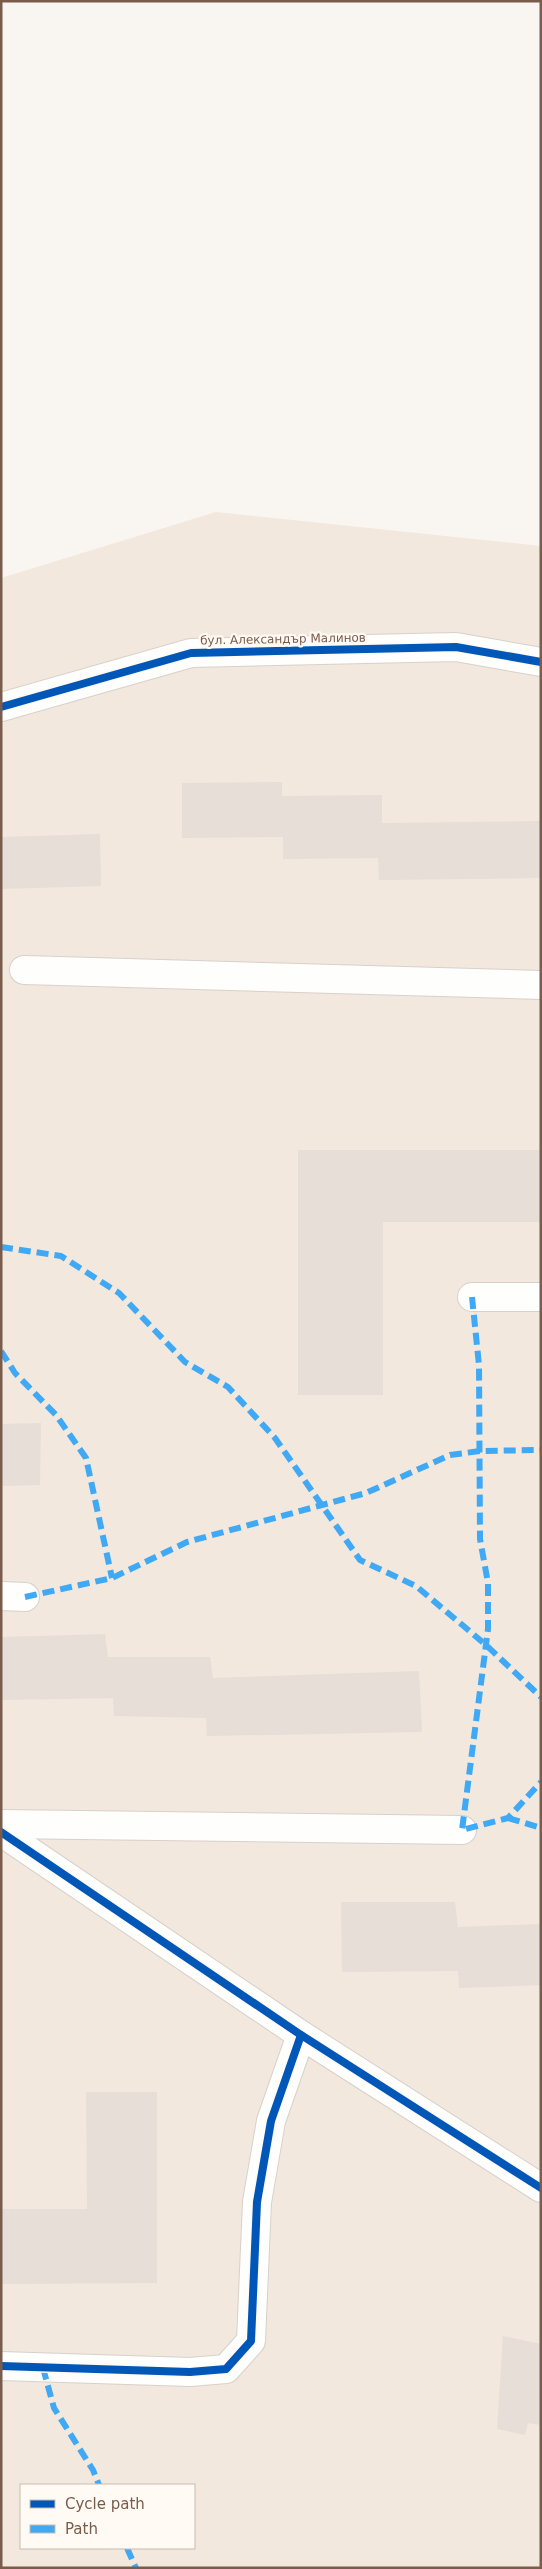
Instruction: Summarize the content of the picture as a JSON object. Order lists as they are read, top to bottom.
{
  "streets": {
    "street": ["бул. Александър Малинов"]
  },
  "legend": ["Cycle path", "Path"]
}
